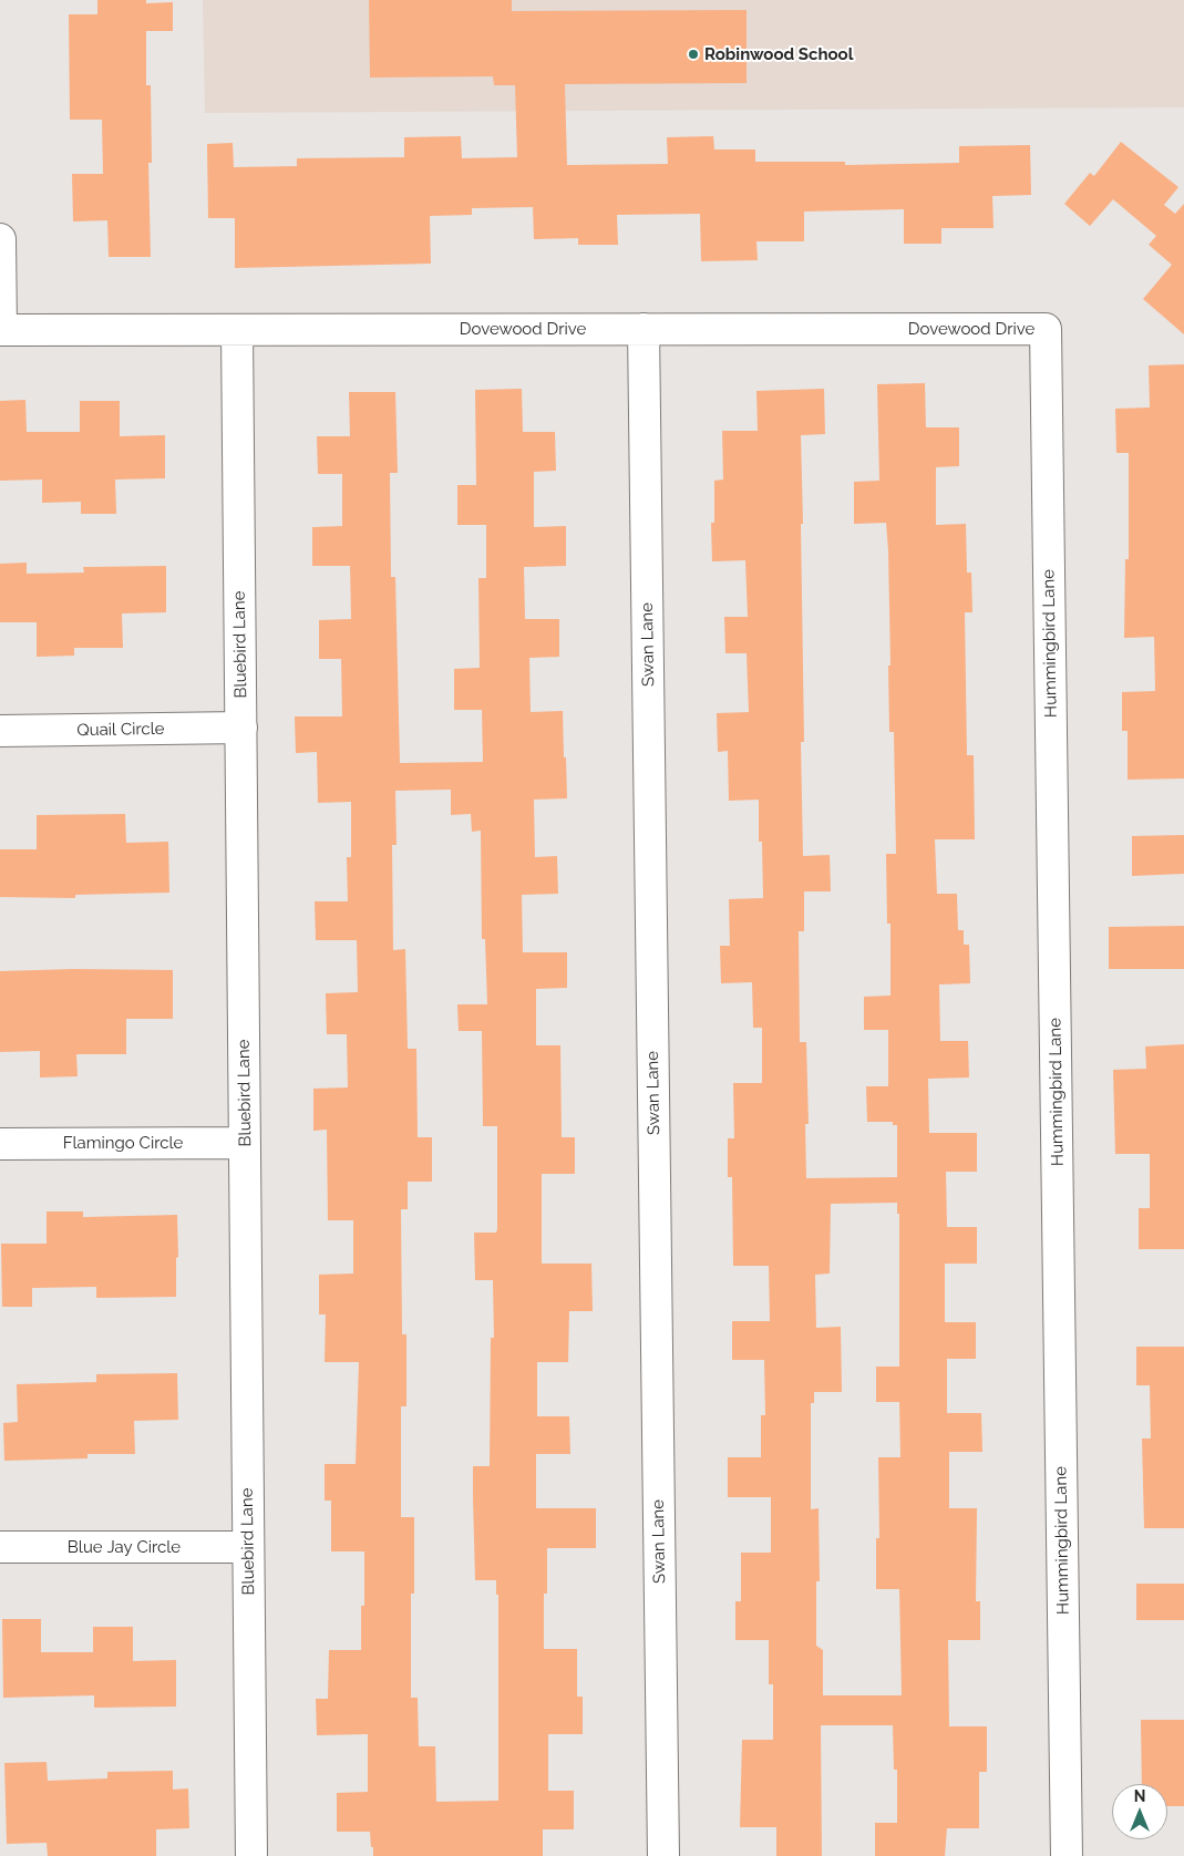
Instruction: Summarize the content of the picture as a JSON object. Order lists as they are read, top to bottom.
{
  "streets": {
    "street": [
      "Dovewood Drive",
      "Hummingbird Lane",
      "Bluebird Lane",
      "Swan Lane",
      "Quail Circle",
      "Flamingo Circle",
      "Blue Jay Circle"
    ]
  },
  "crossings": [
    ["Dovewood Drive", "Hummingbird Lane"],
    ["Dovewood Drive", "Bluebird Lane"],
    ["Dovewood Drive", "Swan Lane"],
    ["Bluebird Lane", "Quail Circle"],
    ["Bluebird Lane", "Flamingo Circle"],
    ["Bluebird Lane", "Blue Jay Circle"]
  ],
  "places": ["Robinwood School"],
  "north": "top"
}
